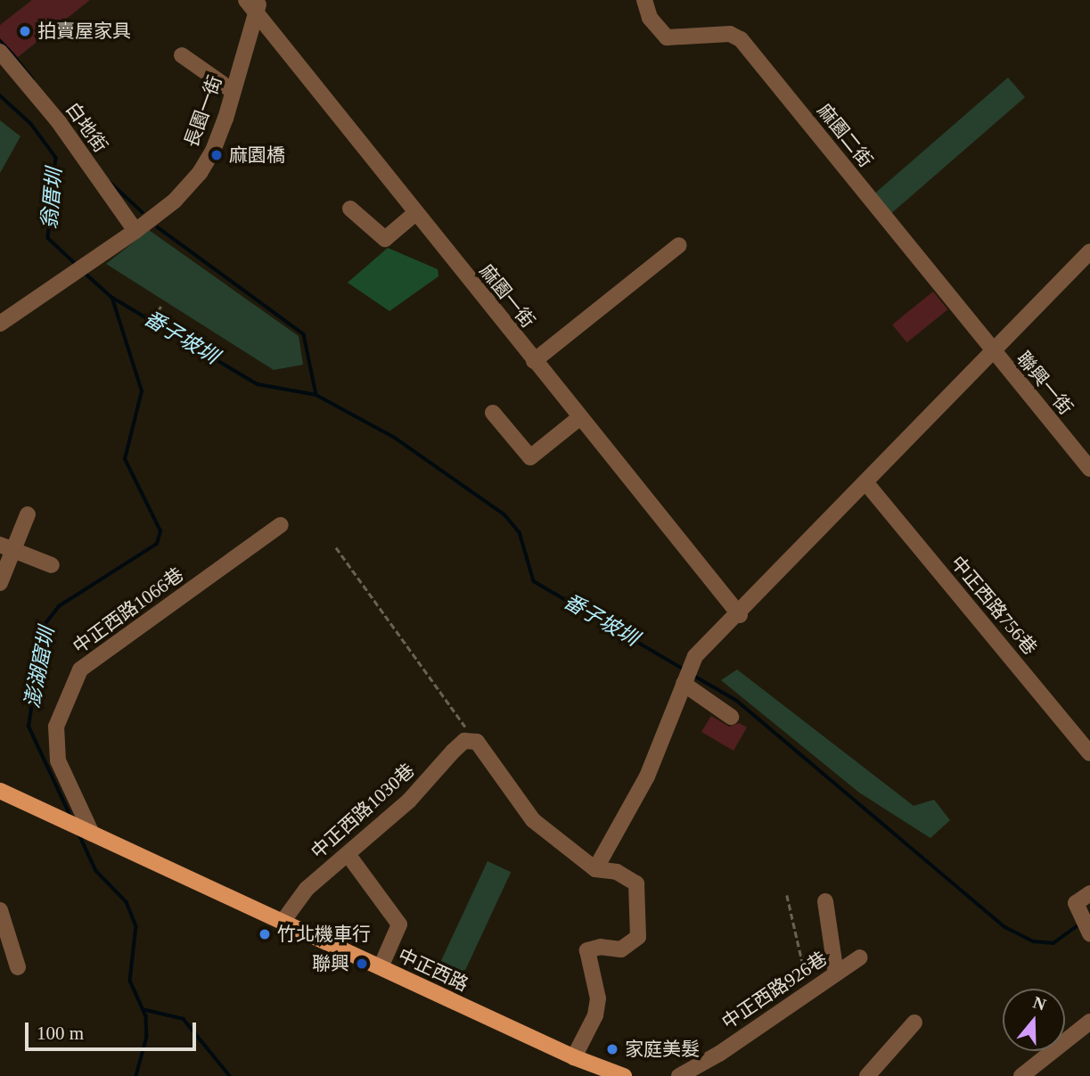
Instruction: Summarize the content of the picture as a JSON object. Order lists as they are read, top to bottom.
{
  "streets": {
    "main road": ["中正西路"],
    "street": [
      "長園一街",
      "白地街",
      "麻園二街",
      "麻園一街",
      "聯興一街",
      "中正西路756巷",
      "中正西路1066巷",
      "中正西路1030巷",
      "中正西路926巷"
    ]
  },
  "crossings": [
    ["長園一街", "白地街"],
    ["長園一街", "麻園一街"],
    ["麻園二街", "聯興一街"],
    ["中正西路1066巷", "中正西路"],
    ["中正西路1030巷", "中正西路"]
  ],
  "water": ["翁厝圳", "番子坡圳", "澎湖窟圳"],
  "places": [
    "拍賣屋家具",
    "麻園橋",
    "竹北機車行",
    "聯興",
    "家庭美髮"
  ],
  "scale_bar": "100 m",
  "north": "top"
}
